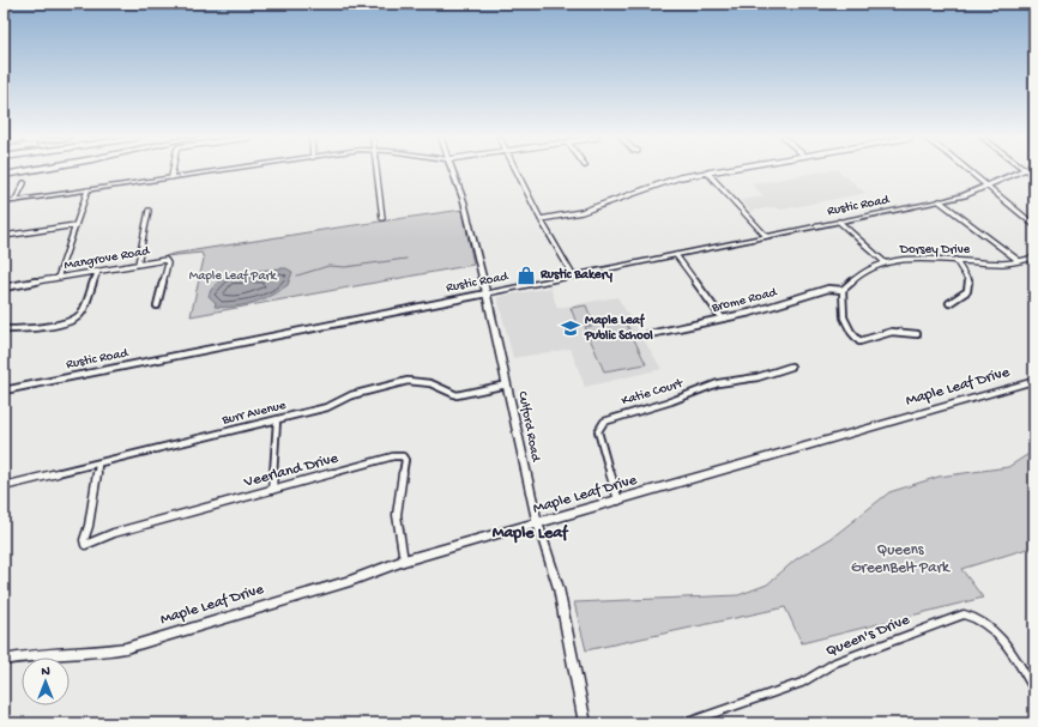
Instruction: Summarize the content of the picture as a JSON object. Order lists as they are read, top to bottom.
{
  "streets": {
    "street": [
      "Rustic Road",
      "Dorsey Drive",
      "Mangrove Road",
      "Brome Road",
      "Maple Leaf Drive",
      "Katie Court",
      "Burr Avenue",
      "Culford Road",
      "Veerland Drive",
      "Queen's Drive"
    ]
  },
  "crossings": [
    ["Rustic Road", "Culford Road"],
    ["Dorsey Drive", "Brome Road"],
    ["Maple Leaf Drive", "Katie Court"],
    ["Maple Leaf Drive", "Culford Road"],
    ["Maple Leaf Drive", "Veerland Drive"],
    ["Burr Avenue", "Culford Road"],
    ["Burr Avenue", "Veerland Drive"]
  ],
  "districts": ["Maple Leaf"],
  "parks": ["Maple Leaf Park", "Queens GreenBelt Park"],
  "places": {
    "shop": ["Rustic Bakery"],
    "school or university": ["Maple Leaf Public School"]
  },
  "north": "top"
}
